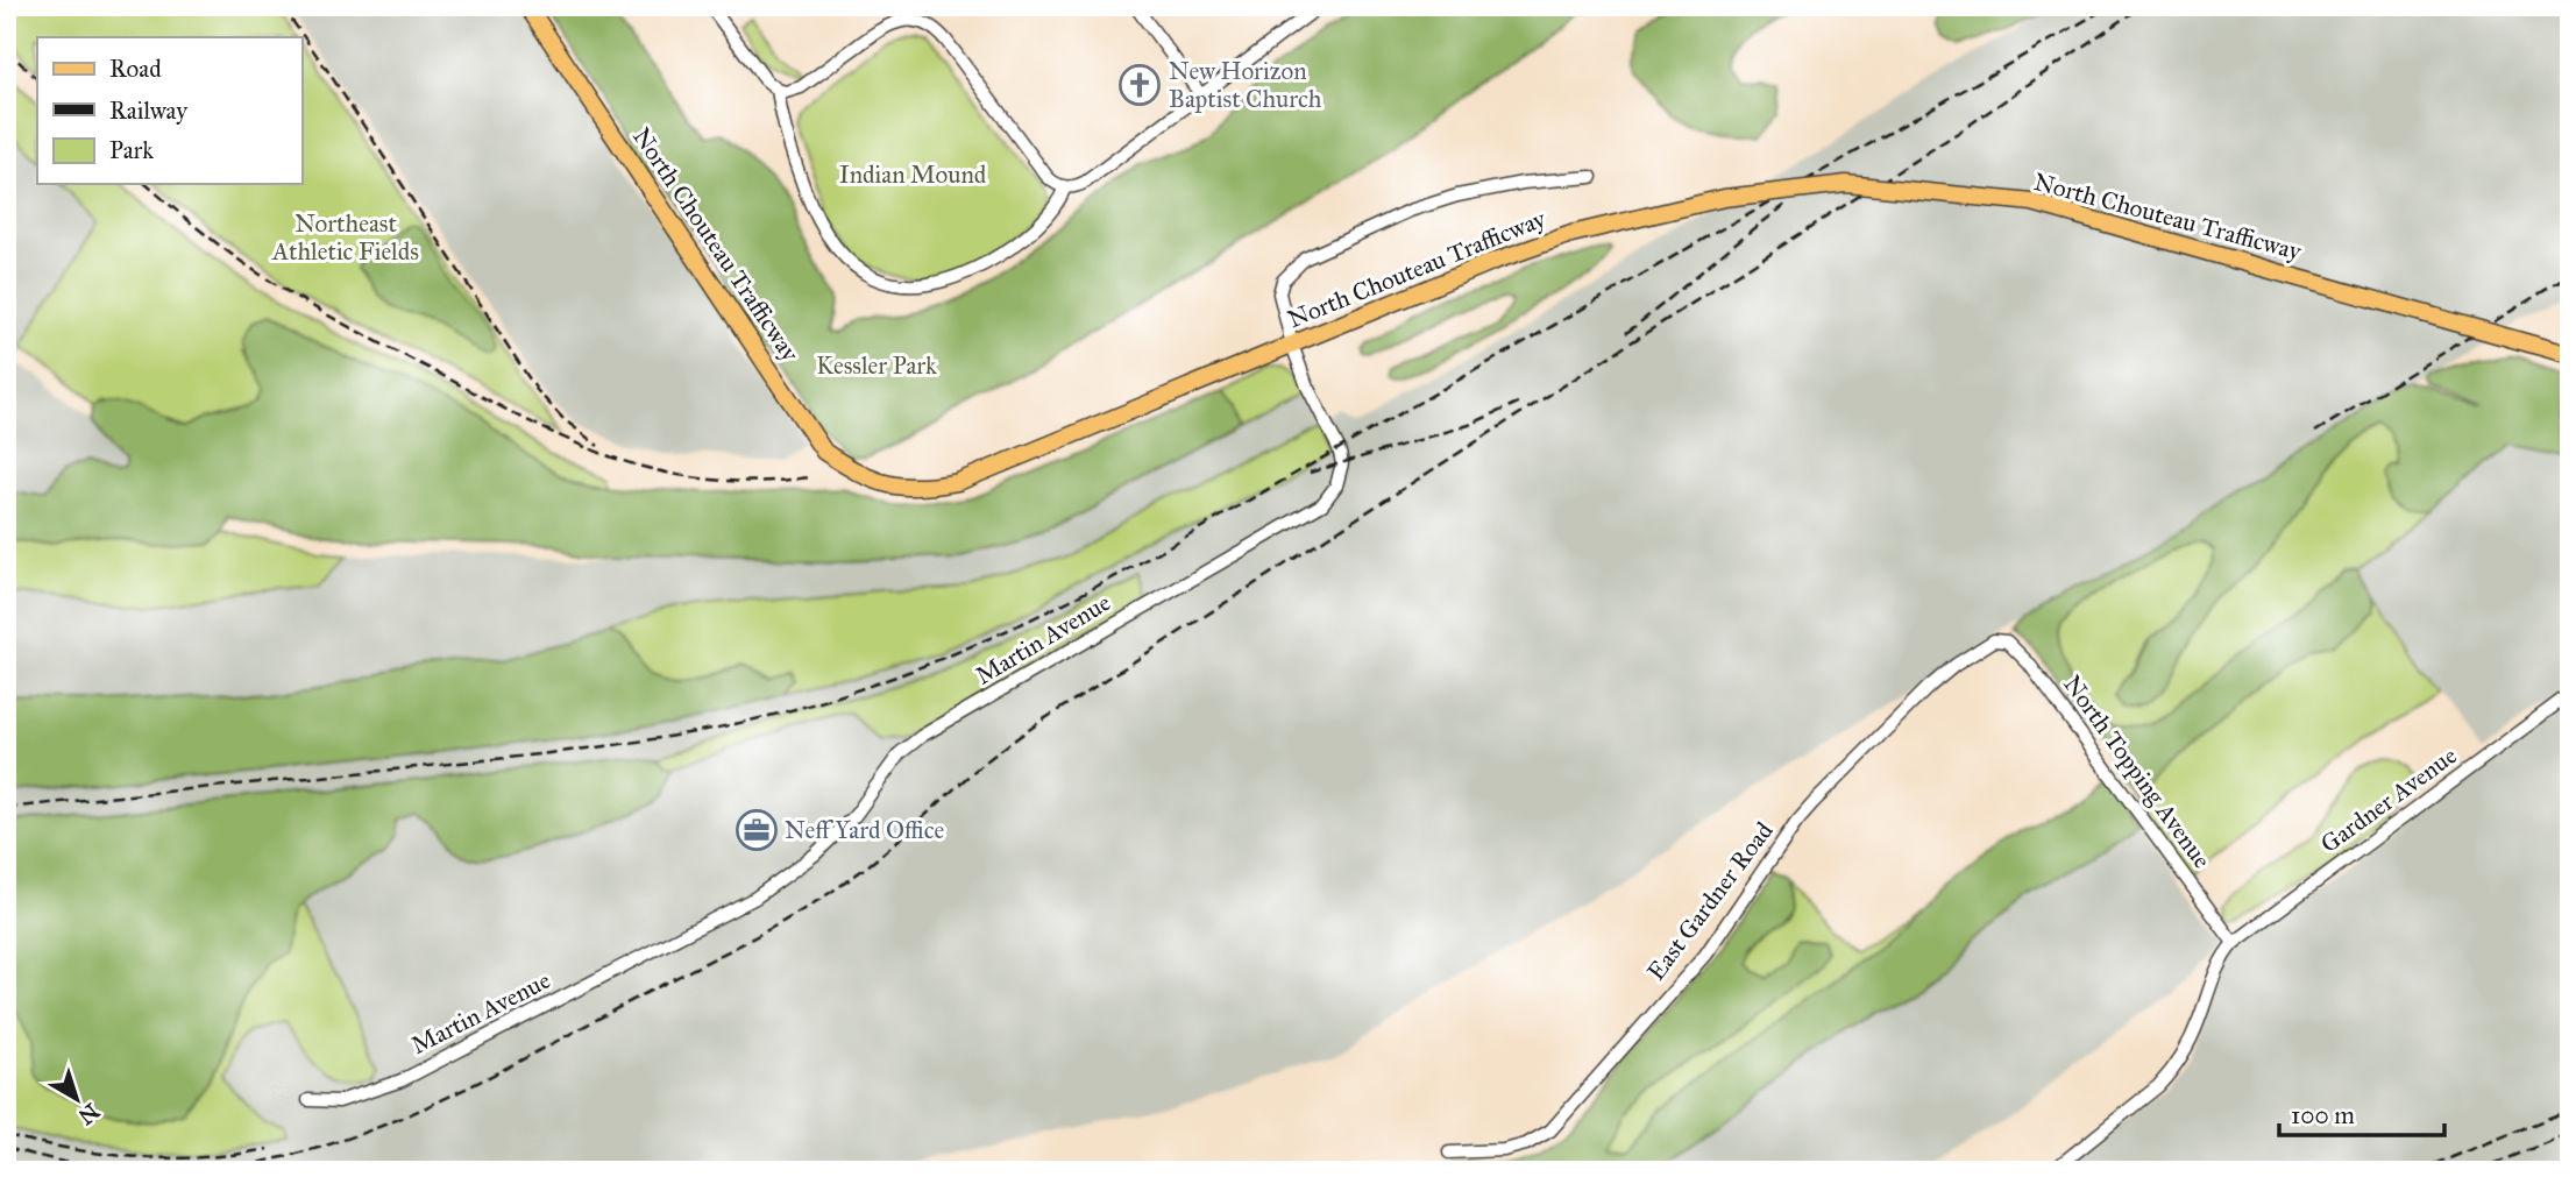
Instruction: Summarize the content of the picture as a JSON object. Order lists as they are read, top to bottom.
{
  "streets": {
    "main road": ["North Chouteau Trafficway"],
    "street": [
      "Martin Avenue",
      "North Topping Avenue",
      "Gardner Avenue",
      "East Gardner Road"
    ]
  },
  "crossings": [
    ["North Chouteau Trafficway", "Martin Avenue"],
    ["North Topping Avenue", "Gardner Avenue"],
    ["North Topping Avenue", "East Gardner Road"]
  ],
  "parks": ["Indian Mound", "Northeast Athletic Fields", "Kessler Park"],
  "places": {
    "church": ["New Horizon Baptist Church"],
    "office": ["Neff Yard Office"]
  },
  "legend": ["Road", "Railway", "Park"],
  "scale_bar": "100 m",
  "north": "bottom right"
}
